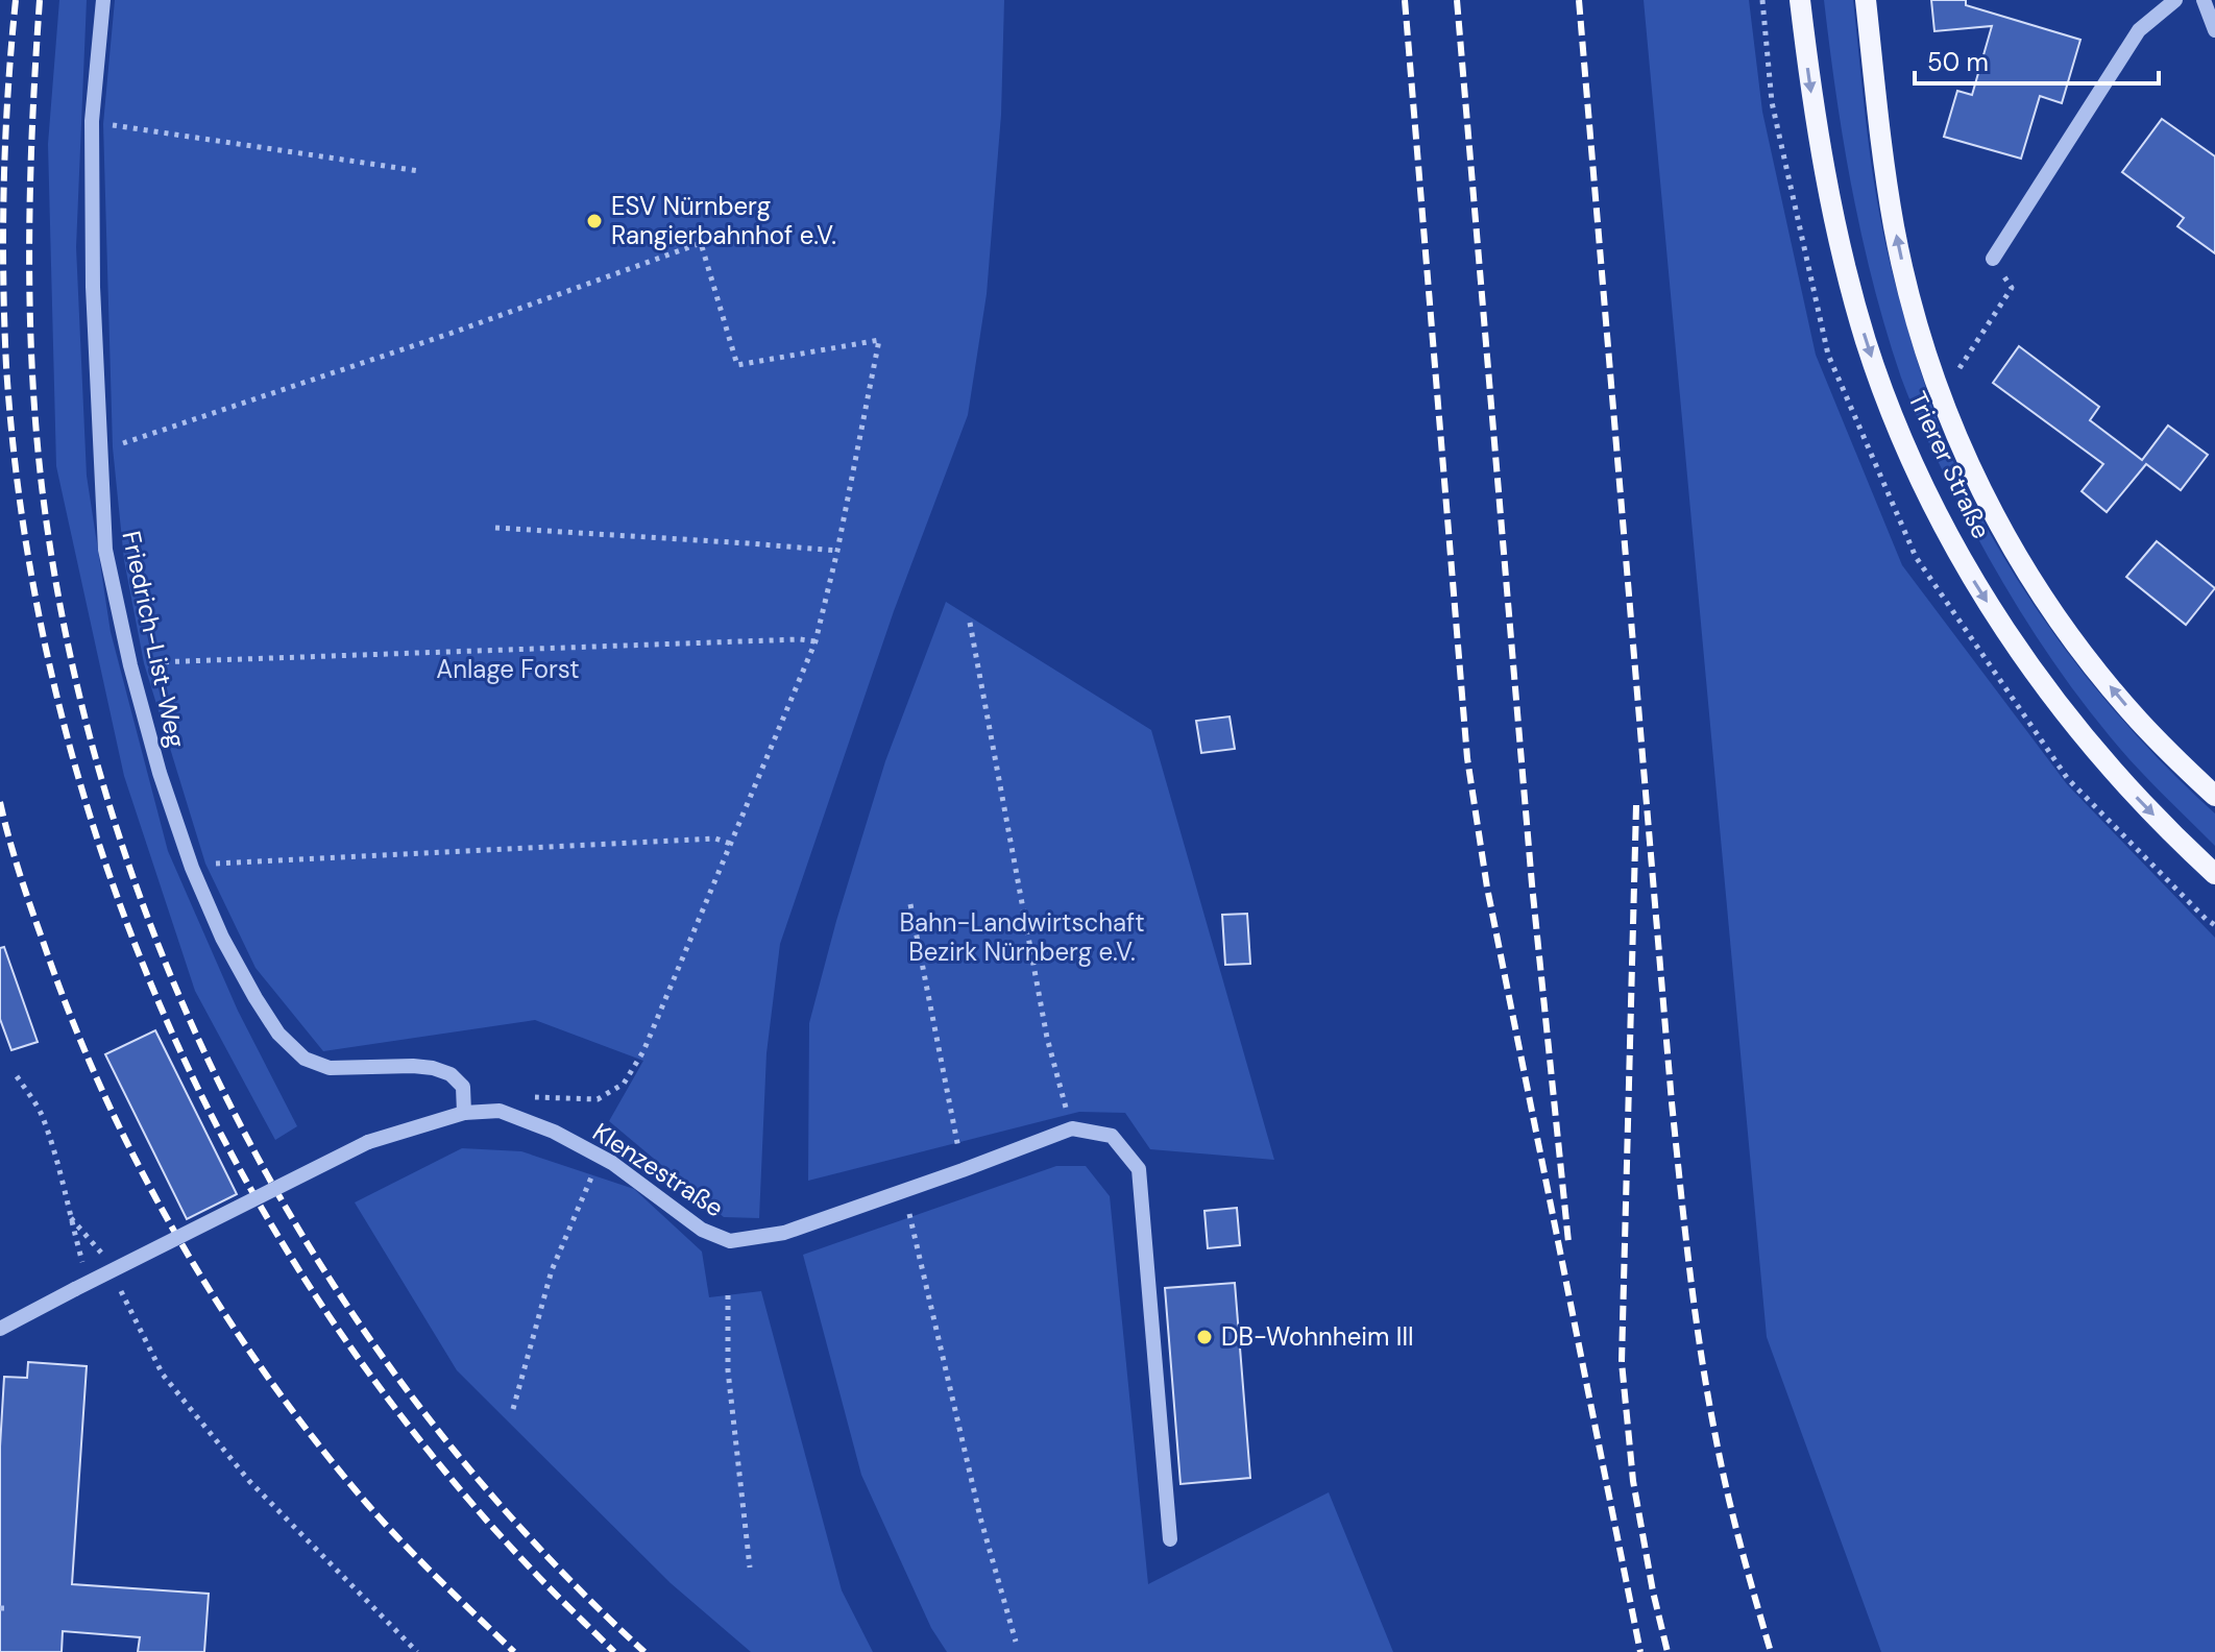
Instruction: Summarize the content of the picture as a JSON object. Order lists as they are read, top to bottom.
{
  "streets": {
    "main road": ["Trierer Straße"],
    "street": ["Friedrich-List-Weg", "Klenzestraße"]
  },
  "crossings": [
    ["Friedrich-List-Weg", "Klenzestraße"]
  ],
  "parks": ["Anlage Forst", "Bahn-Landwirtschaft Bezirk Nürnberg e.V."],
  "places": ["ESV Nürnberg Rangierbahnhof e.V.", "DB-Wohnheim III"],
  "scale_bar": "50 m"
}
